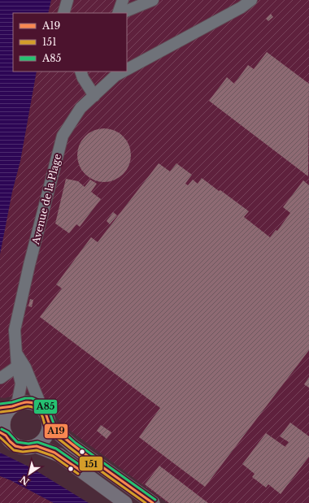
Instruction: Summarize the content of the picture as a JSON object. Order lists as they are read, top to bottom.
{
  "streets": {
    "street": ["Avenue de la Plage"]
  },
  "lines": ["transit line A85", "transit line A19", "transit line 151"],
  "legend": ["A19", "151", "A85"],
  "north": "bottom left"
}
